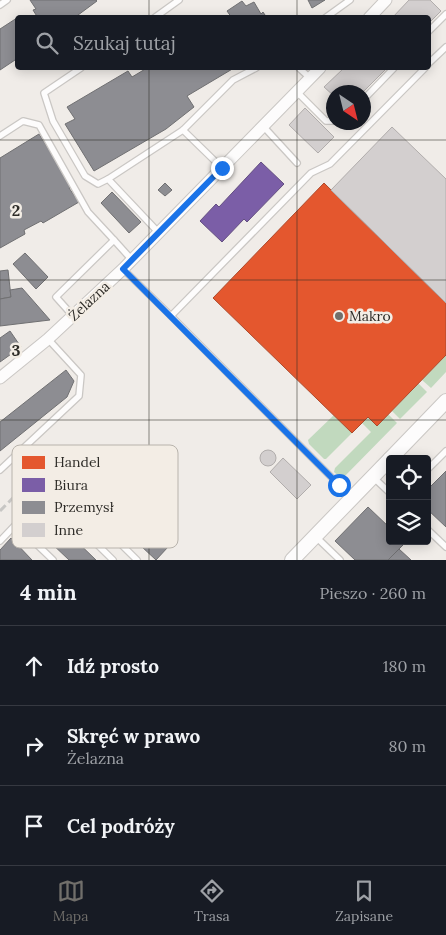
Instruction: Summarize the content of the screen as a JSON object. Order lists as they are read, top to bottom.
{
  "streets": {
    "street": ["Żelazna"]
  },
  "places": ["Makro"],
  "legend": [
    "Handel",
    "Biura",
    "Przemysł",
    "Inne"
  ],
  "north": "bottom right",
  "page": {
    "search": "Szukaj tutaj",
    "heading": ["4 min", "Pieszo · 260 m"],
    "list": [
      ["Idź prosto", "180 m"],
      ["Skręć w prawo", "Żelazna", "80 m"],
      "Cel podróży"
    ],
    "nav": ["Mapa", "Trasa", "Zapisane"]
  },
  "grid": {
    "rows": ["2", "3"]
  }
}
